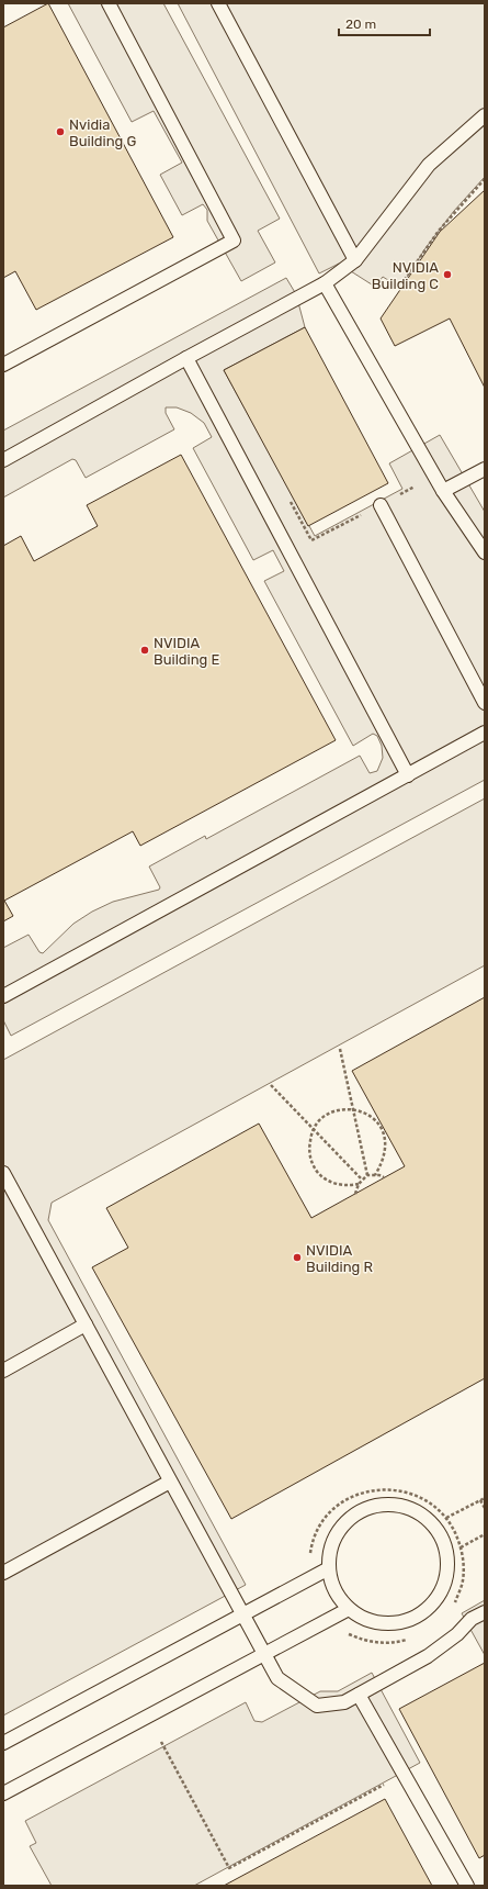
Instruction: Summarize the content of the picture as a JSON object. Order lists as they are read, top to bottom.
{
  "places": [
    "Nvidia Building G",
    "NVIDIA Building C",
    "NVIDIA Building E",
    "NVIDIA Building R"
  ],
  "scale_bar": "20 m"
}
